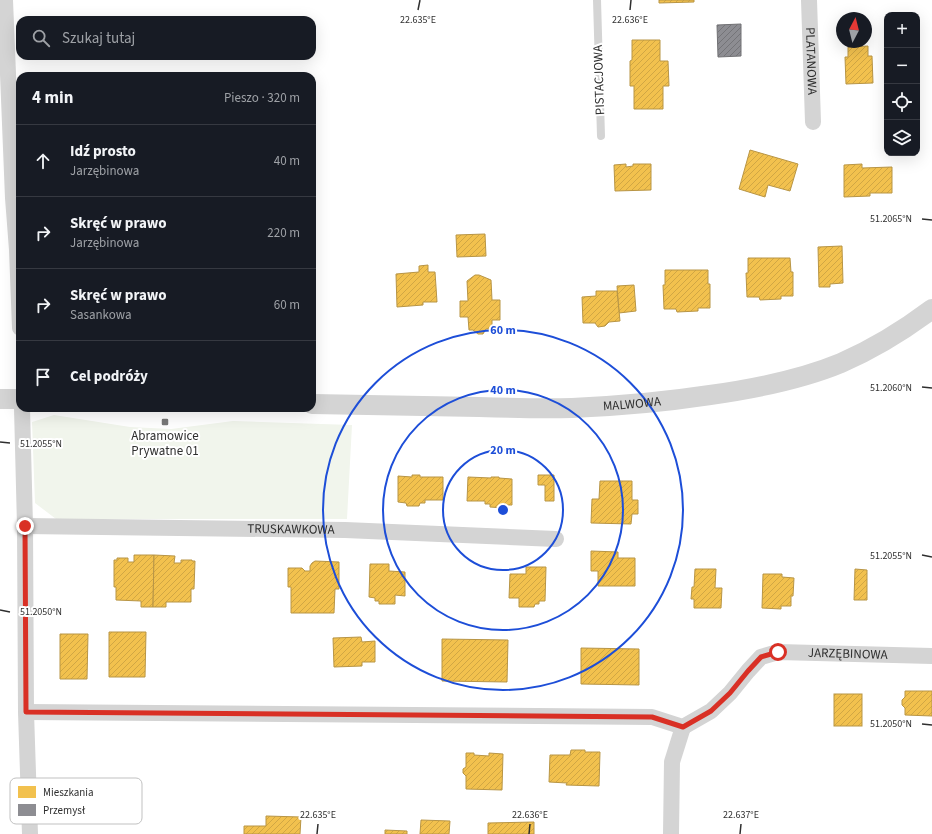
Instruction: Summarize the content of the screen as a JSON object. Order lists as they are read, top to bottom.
{
  "streets": {
    "street": [
      "PLATANOWA",
      "MALWOWA",
      "TRUSKAWKOWA",
      "JARZĘBINOWA"
    ],
    "lane": ["PISTACJOWA"]
  },
  "places": {
    "transit": ["Abramowice Prywatne 01"]
  },
  "legend": ["Mieszkania", "Przemysł"],
  "north": "top",
  "page": {
    "map_buttons": ["+", "−"],
    "search": "Szukaj tutaj",
    "heading": ["4 min", "Pieszo · 320 m"],
    "list": [
      ["Idź prosto", "Jarzębinowa", "40 m"],
      ["Skręć w prawo", "Jarzębinowa", "220 m"],
      ["Skręć w prawo", "Sasankowa", "60 m"],
      "Cel podróży"
    ]
  },
  "coordinates": [
    "22.635°E",
    "22.636°E",
    "51.2065°N",
    "51.2060°N",
    "51.2055°N",
    "51.2050°N",
    "22.637°E"
  ],
  "rings": ["60 m", "40 m", "20 m"]
}
